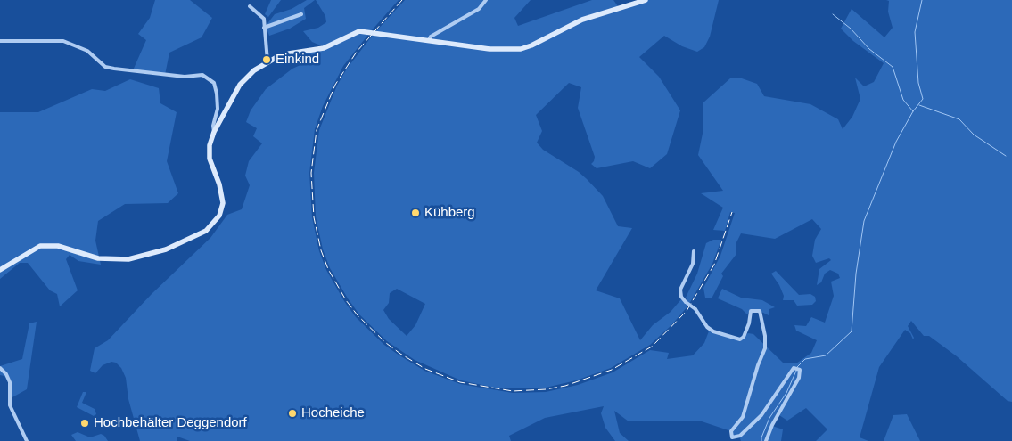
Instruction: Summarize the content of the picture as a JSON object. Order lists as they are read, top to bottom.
{
  "places": [
    "Einkind",
    "Kühberg",
    "Hocheiche",
    "Hochbehälter Deggendorf"
  ]
}
